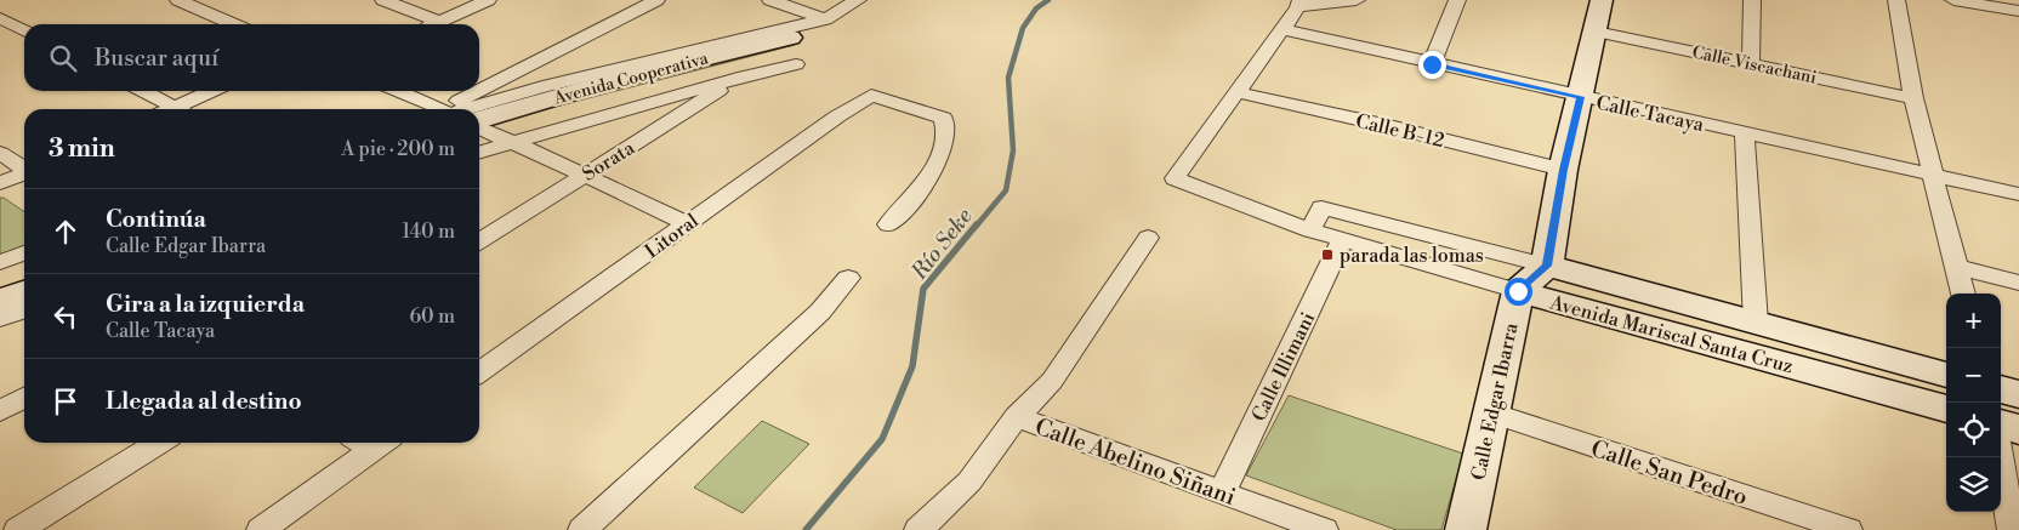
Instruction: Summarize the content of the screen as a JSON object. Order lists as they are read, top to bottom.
{
  "streets": {
    "main road": ["Avenida Cooperativa", "Avenida Mariscal Santa Cruz", "Calle Edgar Ibarra"],
    "street": [
      "Calle Viscachani",
      "Calle Tacaya",
      "Calle B-12",
      "Sorata",
      "Litoral",
      "Calle Illimani",
      "Calle Abelino Siñani",
      "Calle San Pedro"
    ]
  },
  "crossings": [
    ["Avenida Mariscal Santa Cruz", "Calle Illimani"],
    ["Avenida Mariscal Santa Cruz", "Calle Edgar Ibarra"],
    ["Calle Illimani", "Calle Abelino Siñani"],
    ["Calle Edgar Ibarra", "Calle San Pedro"]
  ],
  "water": ["Río Seke"],
  "places": {
    "transit": ["parada las lomas"]
  },
  "page": {
    "search": "Buscar aquí",
    "heading": ["3 min", "A pie · 200 m"],
    "list": [
      ["Continúa", "Calle Edgar Ibarra", "140 m"],
      ["Gira a la izquierda", "Calle Tacaya", "60 m"],
      "Llegada al destino"
    ],
    "map_buttons": ["+", "−"]
  }
}
